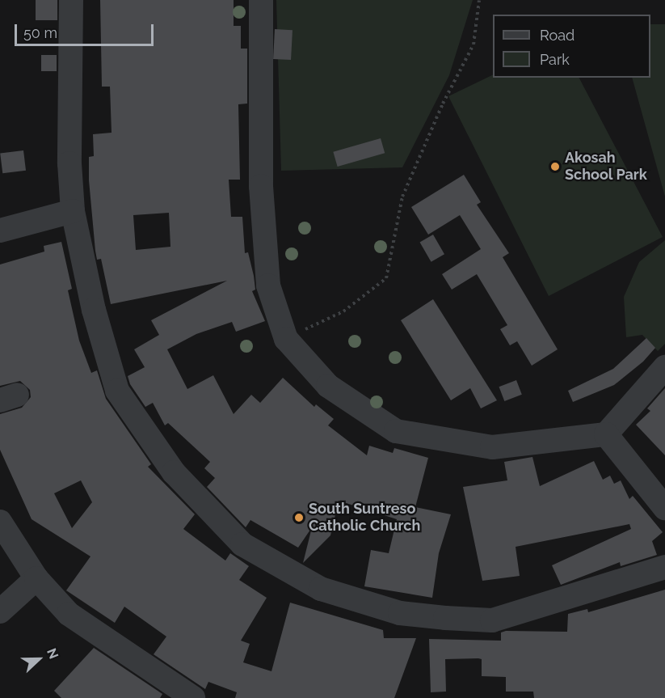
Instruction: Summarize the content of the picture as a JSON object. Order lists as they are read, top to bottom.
{
  "places": ["Akosah School Park", "South Suntreso Catholic Church"],
  "legend": ["Road", "Park"],
  "scale_bar": "50 m",
  "north": "right"
}
